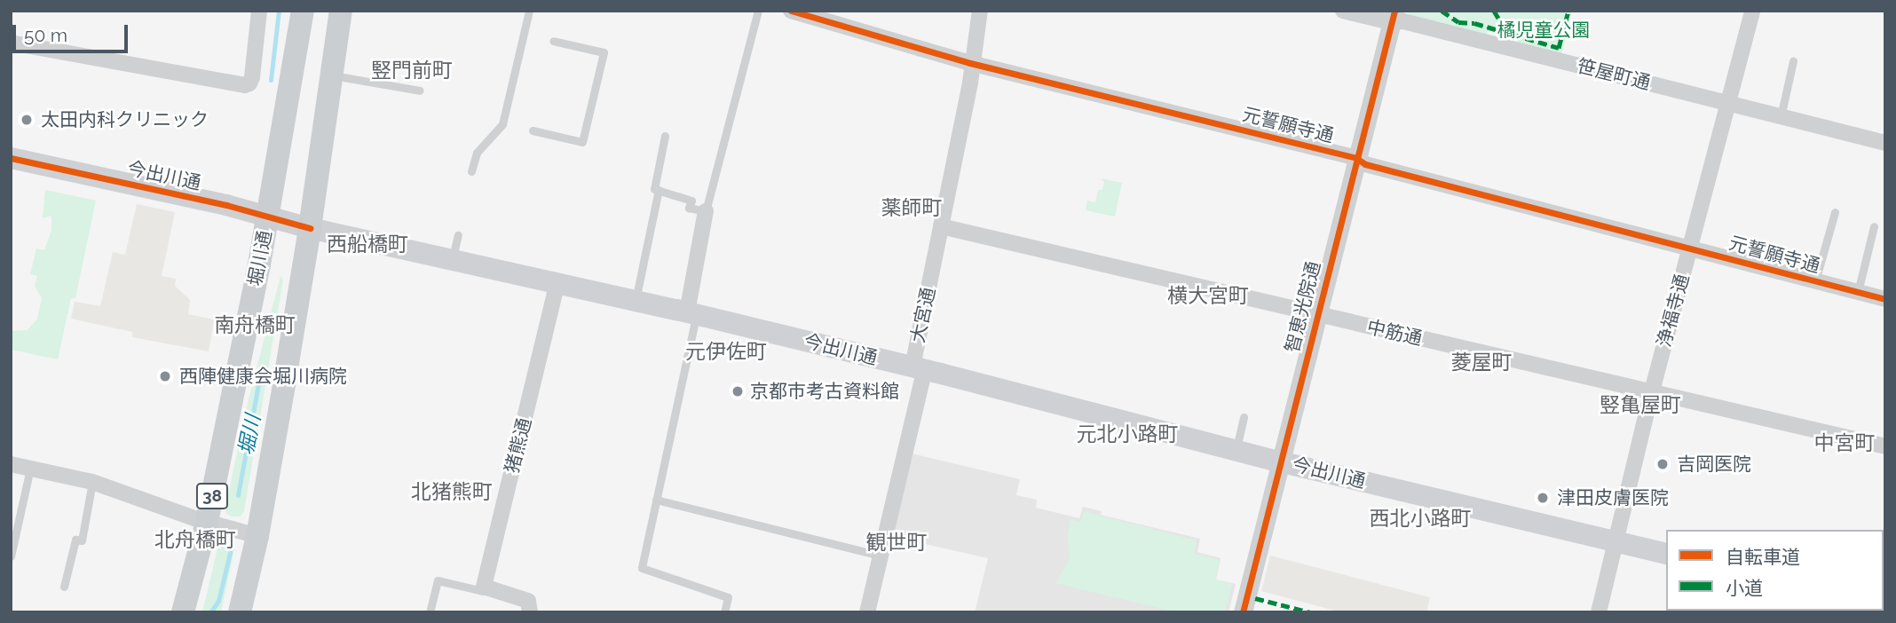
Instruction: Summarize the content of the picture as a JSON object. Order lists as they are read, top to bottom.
{
  "streets": {
    "main road": ["今出川通", "堀川通", "38"],
    "street": [
      "笹屋町通",
      "元誓願寺通",
      "智恵光院通",
      "浄福寺通",
      "大宮通",
      "中筋通",
      "猪熊通"
    ]
  },
  "crossings": [
    ["笹屋町通", "智恵光院通"],
    ["笹屋町通", "浄福寺通"],
    ["元誓願寺通", "智恵光院通"],
    ["元誓願寺通", "浄福寺通"],
    ["元誓願寺通", "大宮通"],
    ["今出川通", "堀川通"],
    ["今出川通", "智恵光院通"],
    ["今出川通", "浄福寺通"],
    ["今出川通", "大宮通"],
    ["今出川通", "猪熊通"],
    ["智恵光院通", "中筋通"],
    ["浄福寺通", "中筋通"],
    ["大宮通", "中筋通"]
  ],
  "districts": [
    "竪門前町",
    "薬師町",
    "西船橋町",
    "横大宮町",
    "南舟橋町",
    "元伊佐町",
    "菱屋町",
    "竪亀屋町",
    "元北小路町",
    "中宮町",
    "北猪熊町",
    "西北小路町",
    "北舟橋町",
    "観世町"
  ],
  "water": ["堀川"],
  "parks": ["橘児童公園"],
  "places": [
    "太田内科クリニック",
    "西陣健康会堀川病院",
    "京都市考古資料館",
    "吉岡医院",
    "津田皮膚医院"
  ],
  "legend": ["自転車道", "小道"],
  "scale_bar": "50 m"
}
